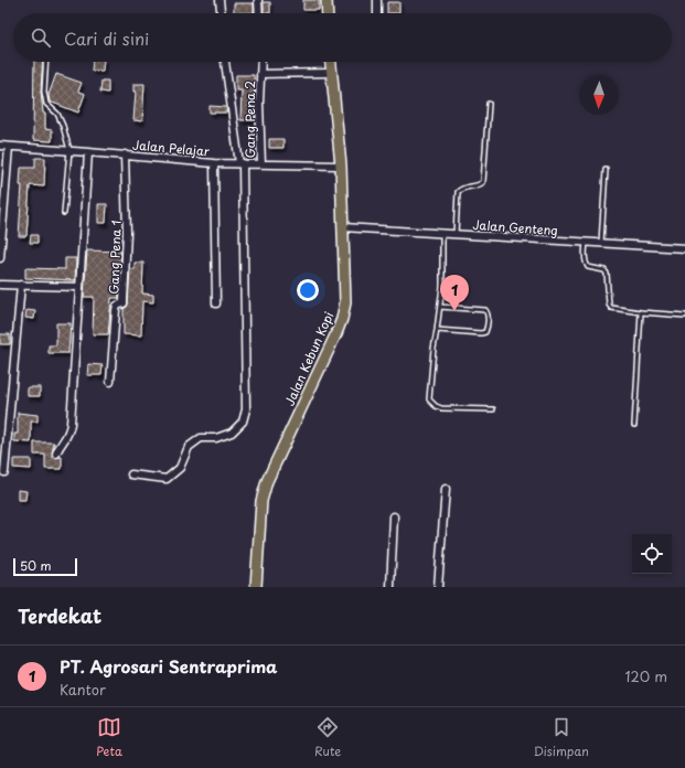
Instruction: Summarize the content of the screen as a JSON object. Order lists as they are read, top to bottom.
{
  "streets": {
    "main road": ["Jalan Kebun Kopi"],
    "street": [
      "Gang Pena 2",
      "Jalan Pelajar",
      "Jalan Genteng",
      "Gang Pena 1"
    ]
  },
  "crossings": [
    ["Gang Pena 2", "Jalan Pelajar"],
    ["Jalan Pelajar", "Gang Pena 1"],
    ["Jalan Pelajar", "Jalan Kebun Kopi"],
    ["Jalan Genteng", "Jalan Kebun Kopi"]
  ],
  "scale_bar": "50 m",
  "north": "bottom",
  "page": {
    "search": "Cari di sini",
    "pins": "1",
    "scale": "50 m",
    "heading": "Terdekat",
    "list": [
      {
        "mark": "1",
        "name": "PT. Agrosari Sentraprima",
        "note": "Kantor",
        "value": "120 m"
      }
    ],
    "nav": ["Peta", "Rute", "Disimpan"]
  }
}
